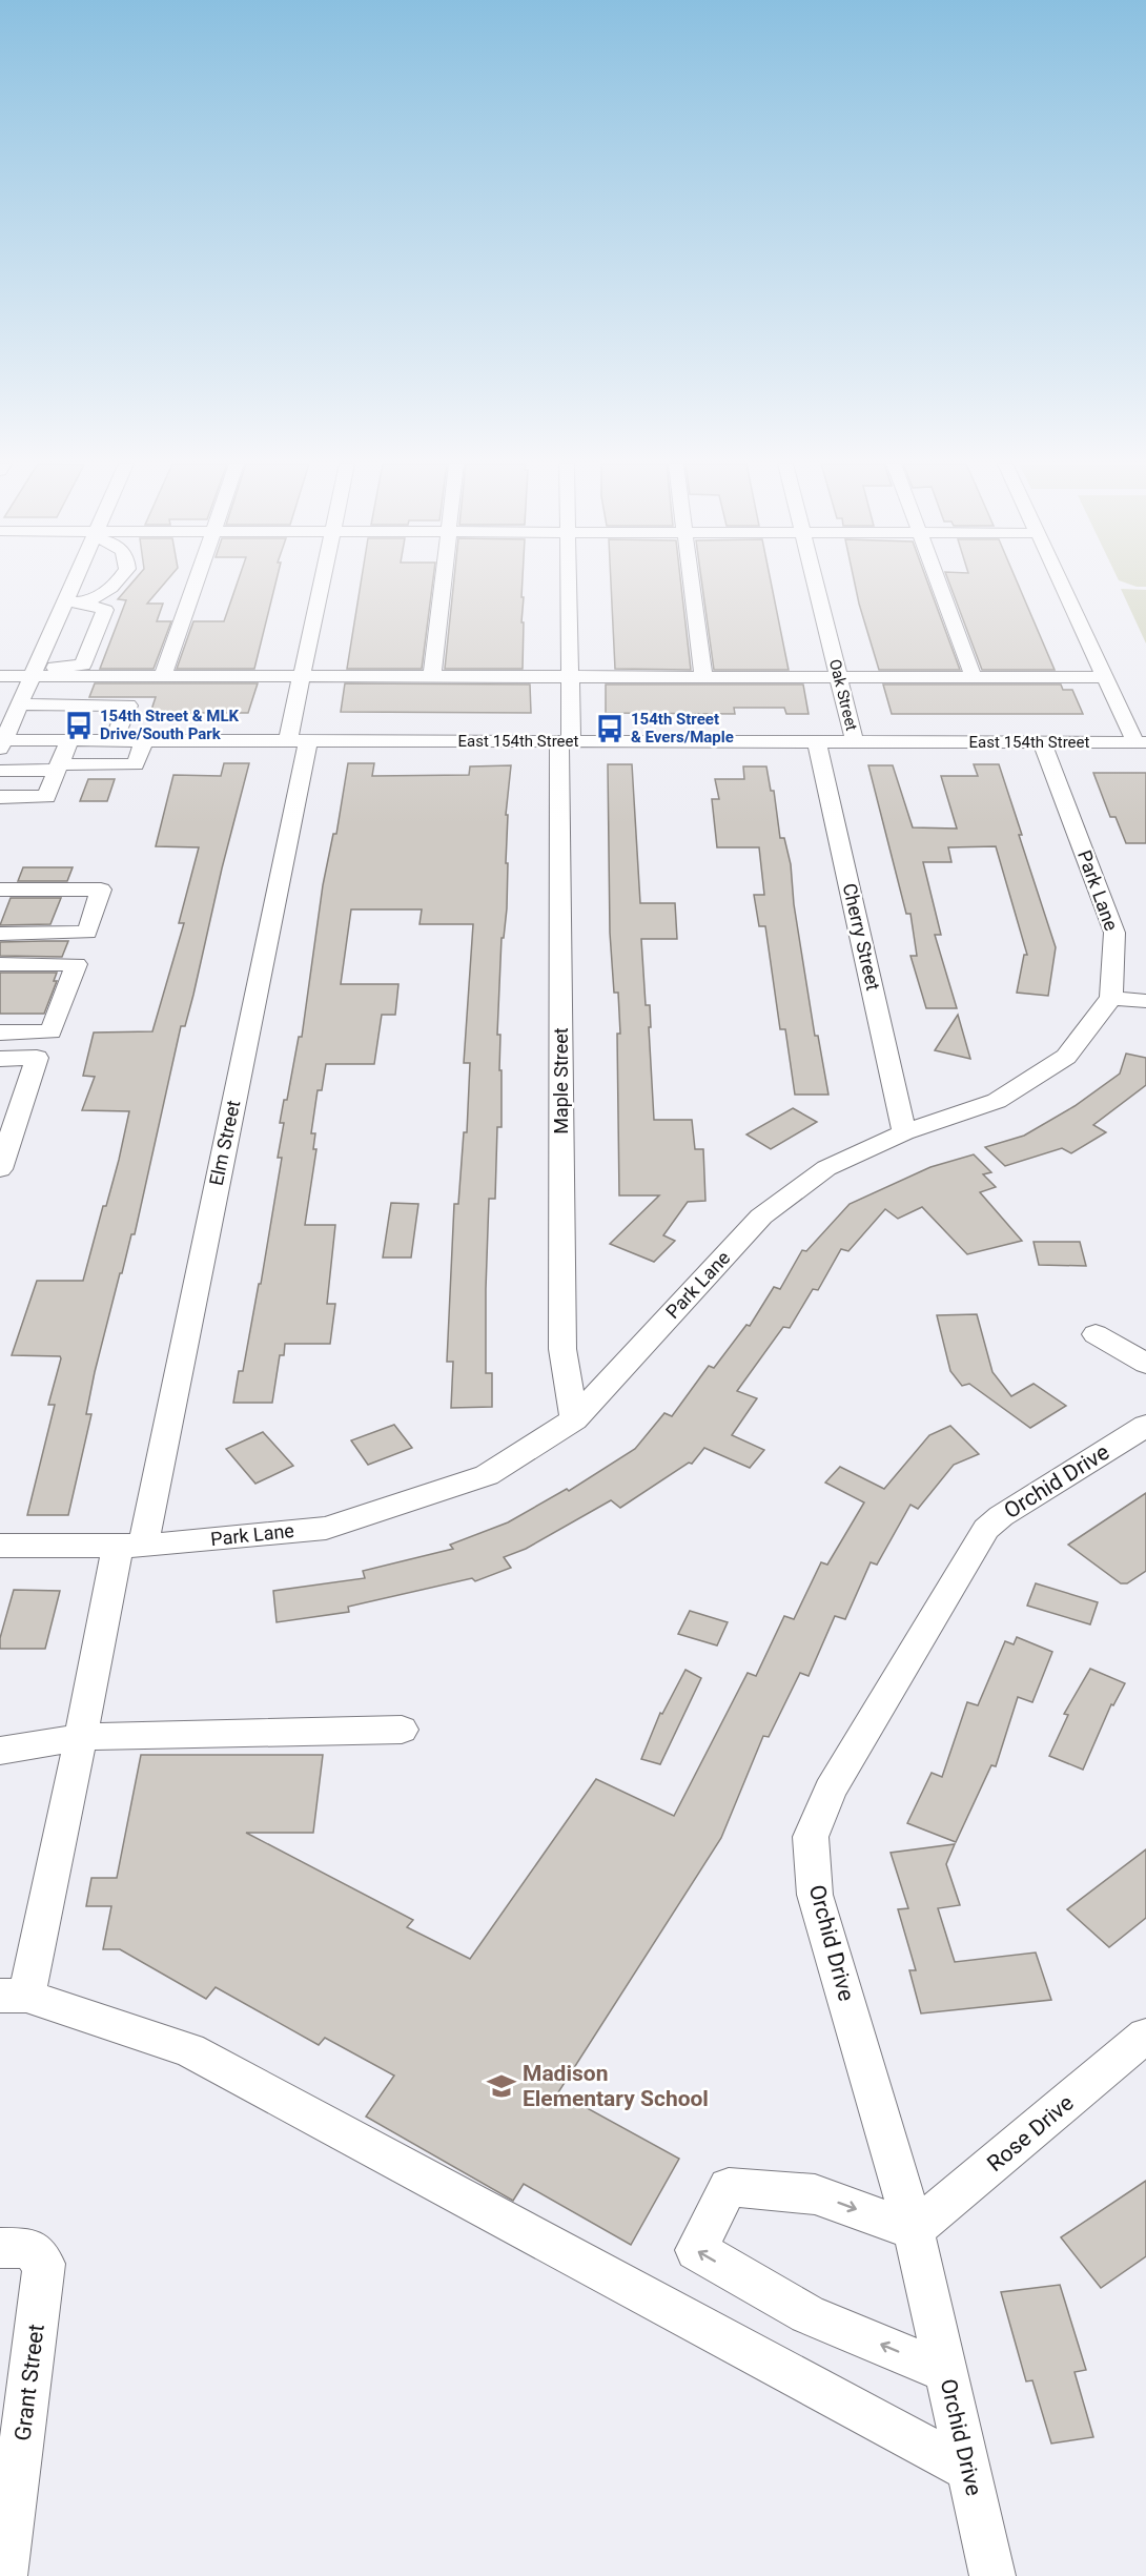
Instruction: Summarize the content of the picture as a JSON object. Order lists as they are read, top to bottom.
{
  "streets": {
    "street": [
      "Oak Street",
      "East 154th Street",
      "Park Lane",
      "Cherry Street",
      "Maple Street",
      "Elm Street",
      "Orchid Drive",
      "Rose Drive",
      "Grant Street"
    ]
  },
  "crossings": [
    ["Oak Street", "East 154th Street"],
    ["East 154th Street", "Park Lane"],
    ["East 154th Street", "Cherry Street"],
    ["East 154th Street", "Maple Street"],
    ["East 154th Street", "Elm Street"],
    ["Park Lane", "Cherry Street"],
    ["Park Lane", "Maple Street"],
    ["Park Lane", "Elm Street"],
    ["Orchid Drive", "Rose Drive"]
  ],
  "places": {
    "bus stop": ["154th Street & MLK Drive/South Park", "154th Street & Evers/Maple"],
    "school or university": ["Madison Elementary School"]
  }
}
